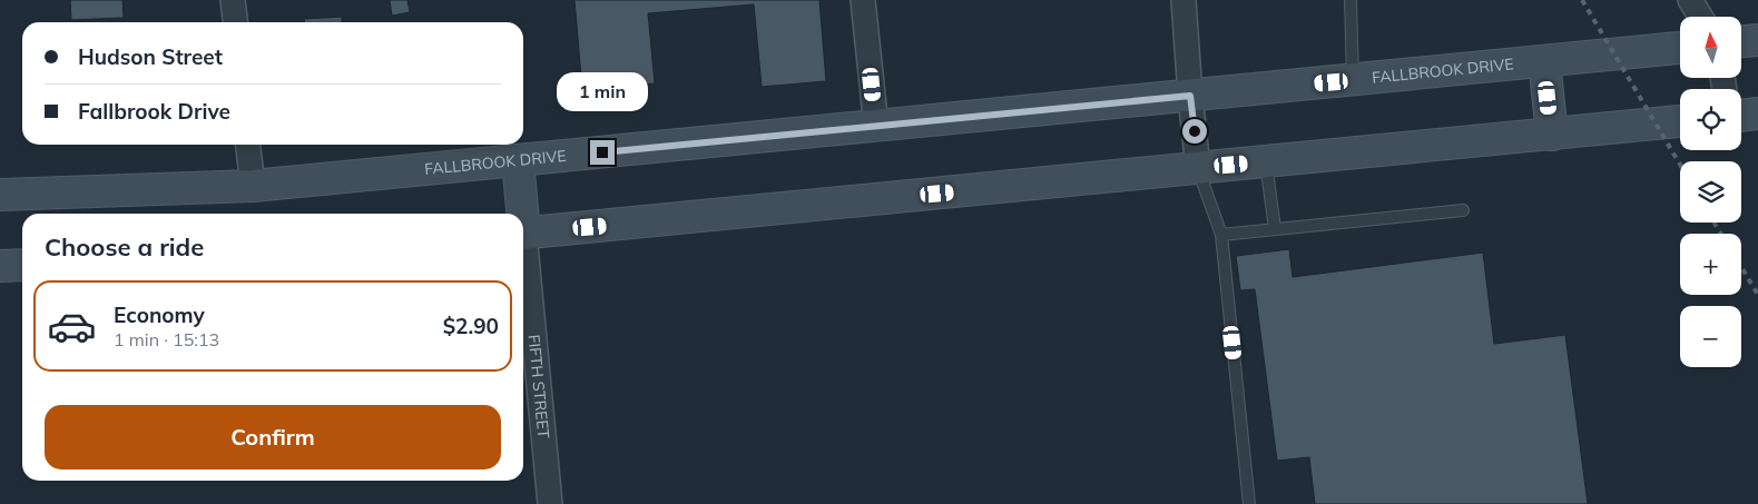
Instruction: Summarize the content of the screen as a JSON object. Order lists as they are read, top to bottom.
{
  "streets": {
    "main road": ["FALLBROOK DRIVE"],
    "street": ["FIFTH STREET"]
  },
  "north": "top",
  "page": {
    "map_buttons": ["+", "−"],
    "banner": ["Hudson Street", "Fallbrook Drive"],
    "bubble": "1 min",
    "heading": "Choose a ride",
    "list": [
      {
        "name": "Economy",
        "note": "1 min · 15:13",
        "value": "$2.90"
      }
    ],
    "buttons": "Confirm"
  }
}
